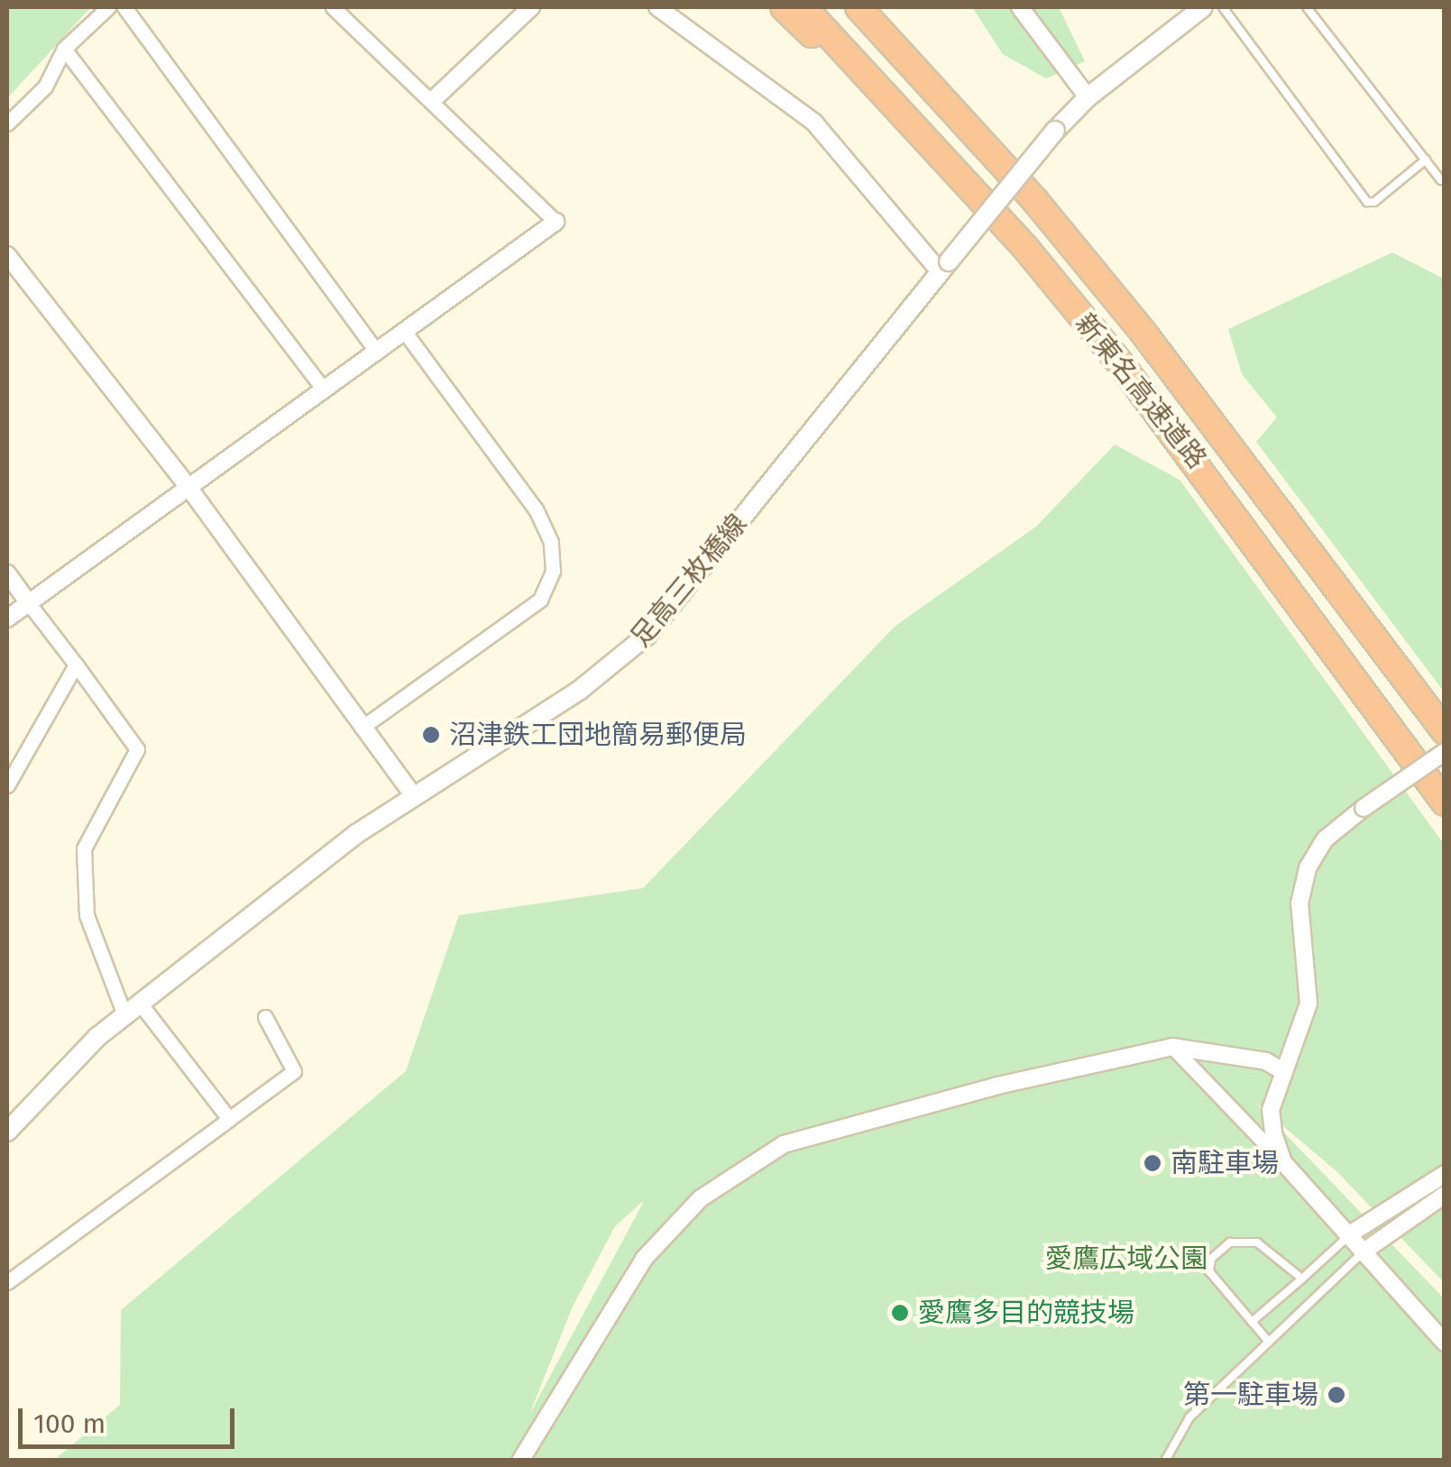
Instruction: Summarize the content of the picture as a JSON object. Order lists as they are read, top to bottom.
{
  "streets": {
    "highway": ["新東名高速道路"],
    "main road": ["足高三枚橋線"]
  },
  "parks": ["愛鷹広域公園"],
  "places": [
    "沼津鉄工団地簡易郵便局",
    "南駐車場",
    "愛鷹多目的競技場",
    "第一駐車場"
  ],
  "scale_bar": "100 m"
}
